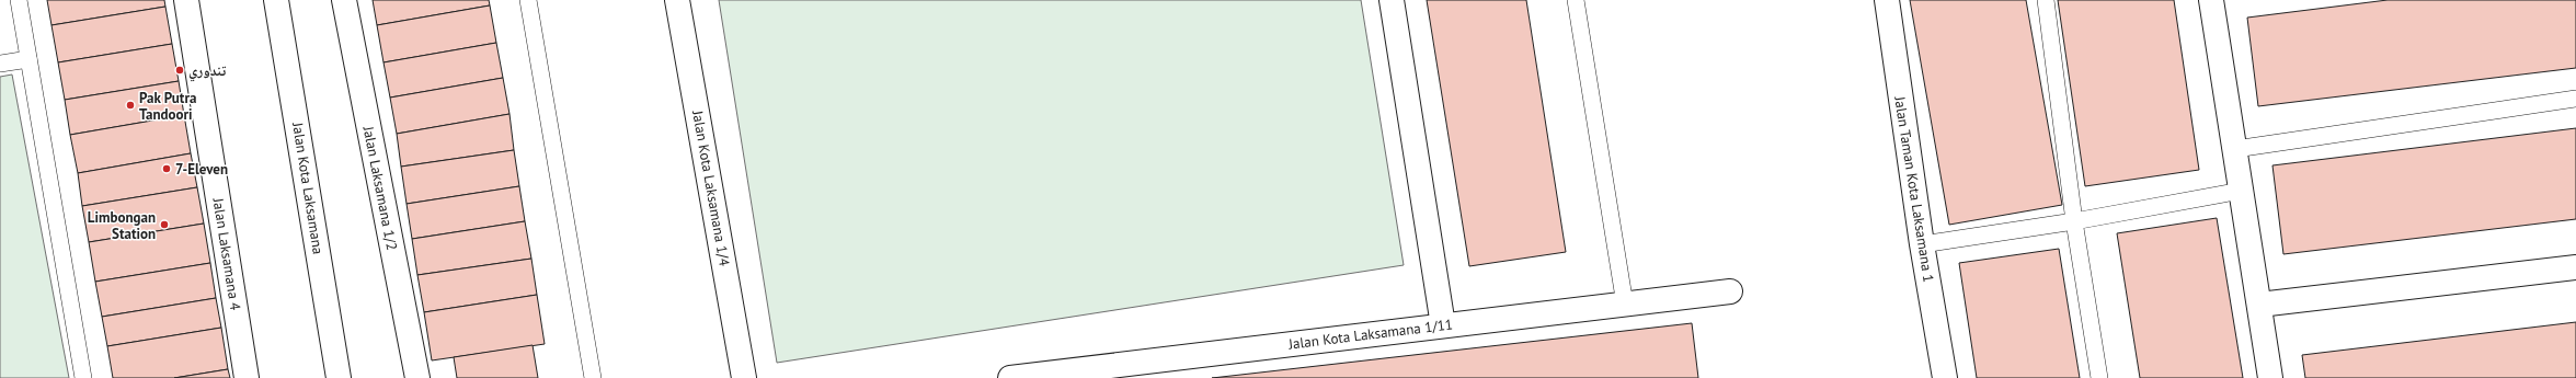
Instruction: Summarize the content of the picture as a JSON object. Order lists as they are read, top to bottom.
{
  "streets": {
    "street": [
      "Jalan Kota Laksamana",
      "Jalan Laksamana 1/2",
      "Jalan Kota Laksamana 1/4",
      "Jalan Taman Kota Laksamana 1",
      "Jalan Laksamana 4",
      "Jalan Kota Laksamana 1/11"
    ]
  },
  "places": [
    "تندوري",
    "Pak Putra Tandoori",
    "7-Eleven",
    "Limbongan Station"
  ]
}
